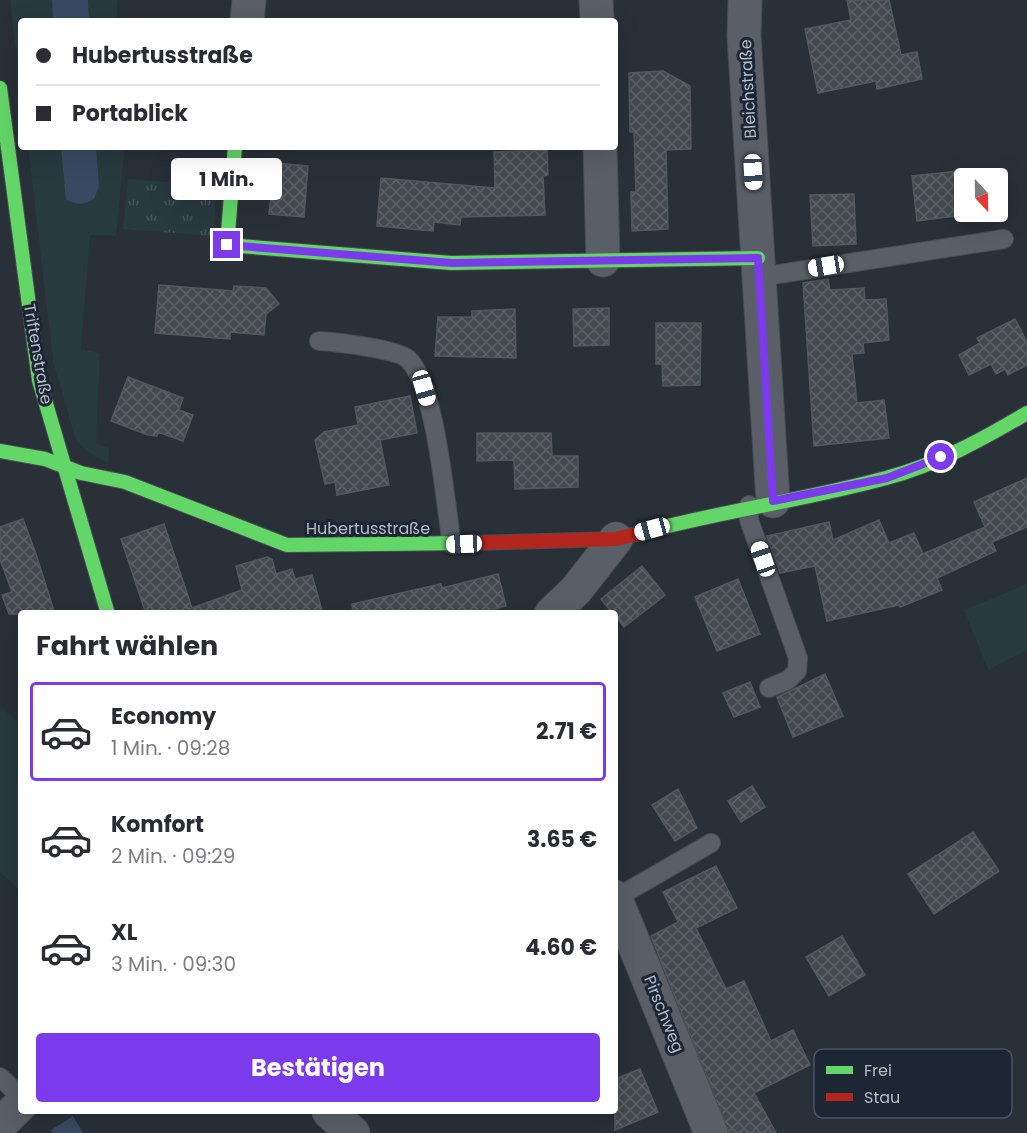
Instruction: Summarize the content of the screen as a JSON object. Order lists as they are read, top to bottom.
{
  "streets": {
    "street": [
      "Bleichstraße",
      "Triftenstraße",
      "Hubertusstraße",
      "Pirschweg"
    ]
  },
  "crossings": [
    ["Bleichstraße", "Hubertusstraße"],
    ["Triftenstraße", "Hubertusstraße"]
  ],
  "legend": ["Frei", "Stau"],
  "north": "bottom",
  "page": {
    "banner": ["Hubertusstraße", "Portablick"],
    "bubble": "1 Min.",
    "heading": "Fahrt wählen",
    "list": [
      {
        "name": "Economy",
        "note": "1 Min. · 09:28",
        "value": "2.71 €"
      },
      {
        "name": "Komfort",
        "note": "2 Min. · 09:29",
        "value": "3.65 €"
      },
      {
        "name": "XL",
        "note": "3 Min. · 09:30",
        "value": "4.60 €"
      }
    ],
    "buttons": "Bestätigen"
  }
}
